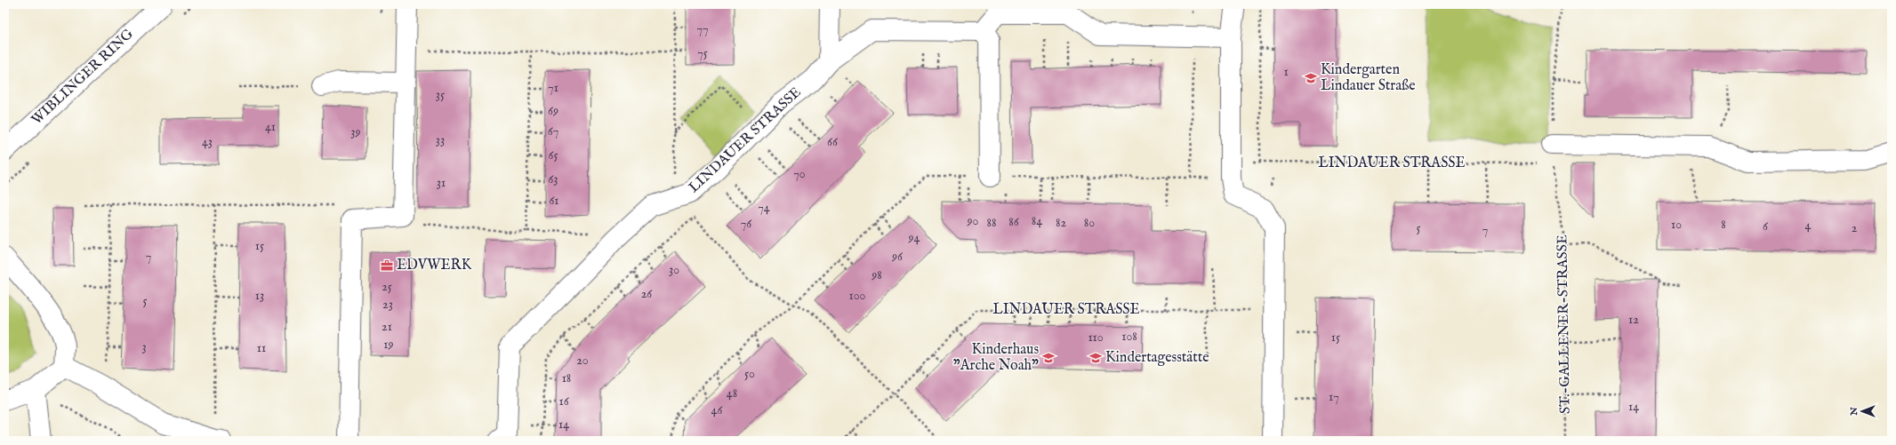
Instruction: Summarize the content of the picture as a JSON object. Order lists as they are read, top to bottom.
{
  "streets": {
    "street": ["WIBLINGER RING", "LINDAUER STRASSE"],
    "path": ["ST.-GALLENER-STRASSE"]
  },
  "crossings": [
    ["LINDAUER STRASSE", "ST.-GALLENER-STRASSE"]
  ],
  "places": {
    "school or university": ["Kindergarten Lindauer Straße", "Kinderhaus \"Arche Noah\"", "Kindertagesstätte"],
    "office": ["EDVWERK"]
  },
  "house_numbers": [
    "77",
    "75",
    "1",
    "71",
    "35",
    "69",
    "41",
    "67",
    "39",
    "33",
    "43",
    "66",
    "65",
    "70",
    "63",
    "31",
    "61",
    "74",
    "90",
    "84",
    "86",
    "88",
    "82",
    "80",
    "76",
    "10",
    "8",
    "4",
    "6",
    "5",
    "2",
    "7",
    "94",
    "15",
    "7",
    "96",
    "30",
    "98",
    "25",
    "26",
    "13",
    "100",
    "5",
    "23",
    "12",
    "21",
    "108",
    "110",
    "15",
    "19",
    "3",
    "11",
    "20",
    "50",
    "18",
    "48",
    "17",
    "16",
    "14",
    "46",
    "14"
  ],
  "north": "left"
}
